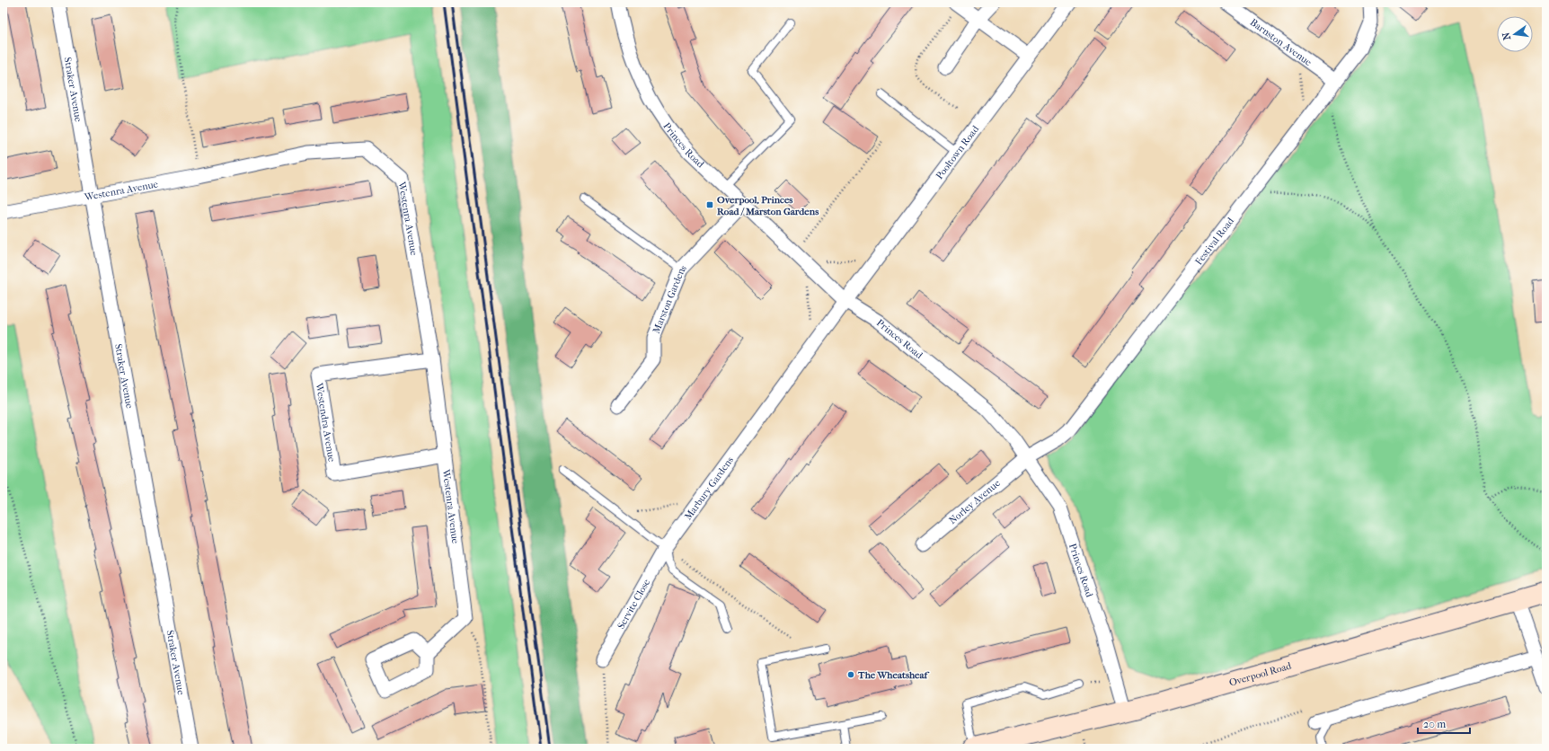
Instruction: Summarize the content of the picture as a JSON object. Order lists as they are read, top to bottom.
{
  "streets": {
    "main road": ["Overpool Road"],
    "street": [
      "Barnston Avenue",
      "Straker Avenue",
      "Princes Road",
      "Pooltown Road",
      "Westenra Avenue",
      "Festival Road",
      "Marston Gardens",
      "Westendra Avenue",
      "Marbury Gardens",
      "Norley Avenue",
      "Servite Close"
    ]
  },
  "crossings": [
    ["Barnston Avenue", "Festival Road"],
    ["Straker Avenue", "Westenra Avenue"],
    ["Princes Road", "Pooltown Road"],
    ["Princes Road", "Festival Road"],
    ["Princes Road", "Marston Gardens"],
    ["Princes Road", "Marbury Gardens"],
    ["Princes Road", "Norley Avenue"],
    ["Princes Road", "Overpool Road"],
    ["Pooltown Road", "Marbury Gardens"],
    ["Westenra Avenue", "Westendra Avenue"],
    ["Festival Road", "Norley Avenue"],
    ["Marbury Gardens", "Servite Close"]
  ],
  "places": {
    "transit": ["Overpool, Princes Road / Marston Gardens"],
    "other": ["The Wheatsheaf"]
  },
  "scale_bar": "20 m",
  "north": "left"
}
